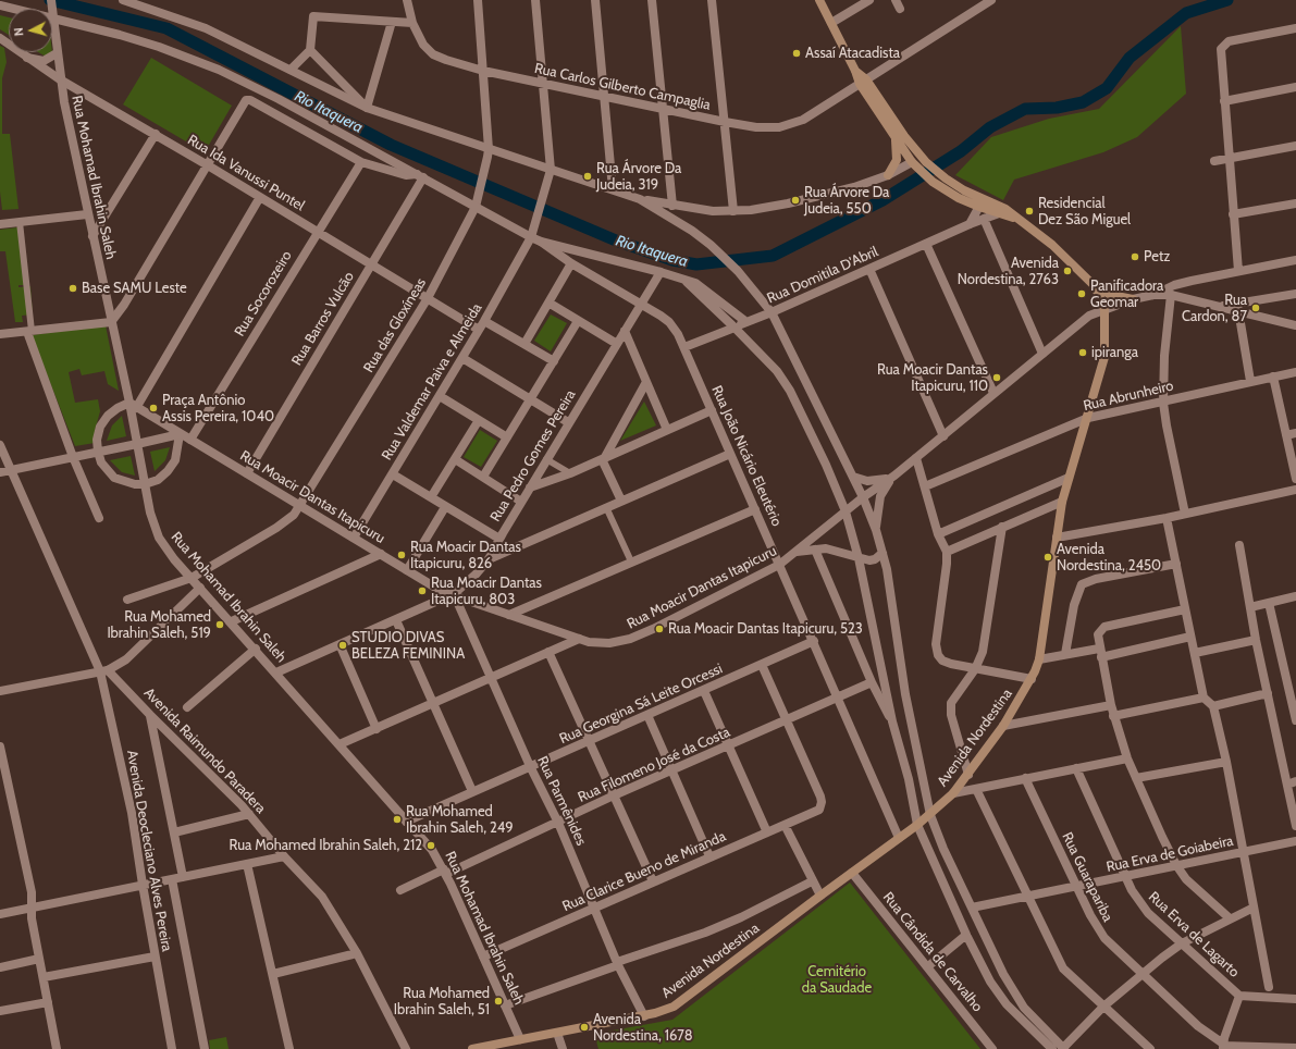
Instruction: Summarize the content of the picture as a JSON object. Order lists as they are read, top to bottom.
{
  "streets": {
    "main road": ["Avenida Nordestina"],
    "street": [
      "Rua Carlos Gilberto Campaglia",
      "Rua Ida Vanussi Puntel",
      "Rua Mohamad Ibrahin Saleh",
      "Rua Domitila D'Abril",
      "Rua Socorozeiro",
      "Rua Barros Vulcão",
      "Rua das Gloxíneas",
      "Rua Valdemar Paiva e Almeida",
      "Rua Abrunheiro",
      "Rua Pedro Gomes Pereira",
      "Rua João Nicário Eleutério",
      "Rua Moacir Dantas Itapicuru",
      "Rua Georgina Sá Leite Orcessi",
      "Avenida Raimundo Paradera",
      "Rua Filomeno José da Costa",
      "Rua Parmênides",
      "Avenida Deocleciano Alves Pereira",
      "Rua Erva de Goiabeira",
      "Rua Clarice Bueno de Miranda",
      "Rua Guarapariba",
      "Rua Erva de Lagarto",
      "Rua Cândida de Carvalho"
    ]
  },
  "crossings": [
    ["Rua Carlos Gilberto Campaglia", "Rua das Gloxíneas"],
    ["Rua Carlos Gilberto Campaglia", "Avenida Nordestina"],
    ["Rua Ida Vanussi Puntel", "Rua Mohamad Ibrahin Saleh"],
    ["Rua Ida Vanussi Puntel", "Rua Socorozeiro"],
    ["Rua Ida Vanussi Puntel", "Rua Barros Vulcão"],
    ["Rua Ida Vanussi Puntel", "Rua das Gloxíneas"],
    ["Rua Ida Vanussi Puntel", "Rua Valdemar Paiva e Almeida"],
    ["Rua Mohamad Ibrahin Saleh", "Rua das Gloxíneas"],
    ["Rua Mohamad Ibrahin Saleh", "Rua Pedro Gomes Pereira"],
    ["Rua Mohamad Ibrahin Saleh", "Rua Moacir Dantas Itapicuru"],
    ["Rua Mohamad Ibrahin Saleh", "Rua Georgina Sá Leite Orcessi"],
    ["Rua Mohamad Ibrahin Saleh", "Avenida Nordestina"],
    ["Rua Mohamad Ibrahin Saleh", "Rua Filomeno José da Costa"],
    ["Rua Mohamad Ibrahin Saleh", "Rua Clarice Bueno de Miranda"],
    ["Rua Domitila D'Abril", "Rua João Nicário Eleutério"],
    ["Rua Domitila D'Abril", "Avenida Nordestina"],
    ["Rua Socorozeiro", "Rua Moacir Dantas Itapicuru"],
    ["Rua Barros Vulcão", "Rua Moacir Dantas Itapicuru"],
    ["Rua das Gloxíneas", "Rua Moacir Dantas Itapicuru"],
    ["Rua Valdemar Paiva e Almeida", "Rua Moacir Dantas Itapicuru"],
    ["Rua Abrunheiro", "Avenida Nordestina"],
    ["Rua Pedro Gomes Pereira", "Rua João Nicário Eleutério"],
    ["Rua Pedro Gomes Pereira", "Rua Moacir Dantas Itapicuru"],
    ["Rua Pedro Gomes Pereira", "Rua Parmênides"],
    ["Rua João Nicário Eleutério", "Rua Moacir Dantas Itapicuru"],
    ["Rua João Nicário Eleutério", "Rua Georgina Sá Leite Orcessi"],
    ["Rua João Nicário Eleutério", "Avenida Nordestina"],
    ["Rua João Nicário Eleutério", "Rua Filomeno José da Costa"],
    ["Rua Moacir Dantas Itapicuru", "Avenida Nordestina"],
    ["Rua Moacir Dantas Itapicuru", "Rua Parmênides"],
    ["Rua Georgina Sá Leite Orcessi", "Rua Parmênides"],
    ["Avenida Nordestina", "Rua Parmênides"],
    ["Avenida Nordestina", "Rua Cândida de Carvalho"],
    ["Avenida Raimundo Paradera", "Avenida Deocleciano Alves Pereira"],
    ["Rua Filomeno José da Costa", "Rua Parmênides"],
    ["Rua Filomeno José da Costa", "Rua Clarice Bueno de Miranda"],
    ["Rua Parmênides", "Rua Clarice Bueno de Miranda"],
    ["Rua Erva de Goiabeira", "Rua Guarapariba"],
    ["Rua Erva de Goiabeira", "Rua Erva de Lagarto"]
  ],
  "water": ["Rio Itaquera"],
  "parks": ["Cemitério da Saudade"],
  "places": [
    "Assaí Atacadista",
    "Rua Árvore Da Judeia, 319",
    "Rua Árvore Da Judeia, 550",
    "Residencial Dez São Miguel",
    "Petz",
    "Avenida Nordestina, 2763",
    "Base SAMU Leste",
    "Panificadora Geomar",
    "Rua Cardon, 87",
    "ipiranga",
    "Rua Moacir Dantas Itapicuru, 110",
    "Praça Antônio Assis Pereira, 1040",
    "Rua Moacir Dantas Itapicuru, 826",
    "Avenida Nordestina, 2450",
    "Rua Moacir Dantas Itapicuru, 803",
    "Rua Mohamed Ibrahin Saleh, 519",
    "Rua Moacir Dantas Itapicuru, 523",
    "STUDIO DIVAS BELEZA FEMININA",
    "Rua Mohamed Ibrahin Saleh, 249",
    "Rua Mohamed Ibrahin Saleh, 212",
    "Rua Mohamed Ibrahin Saleh, 51",
    "Avenida Nordestina, 1678"
  ],
  "north": "left"
}
